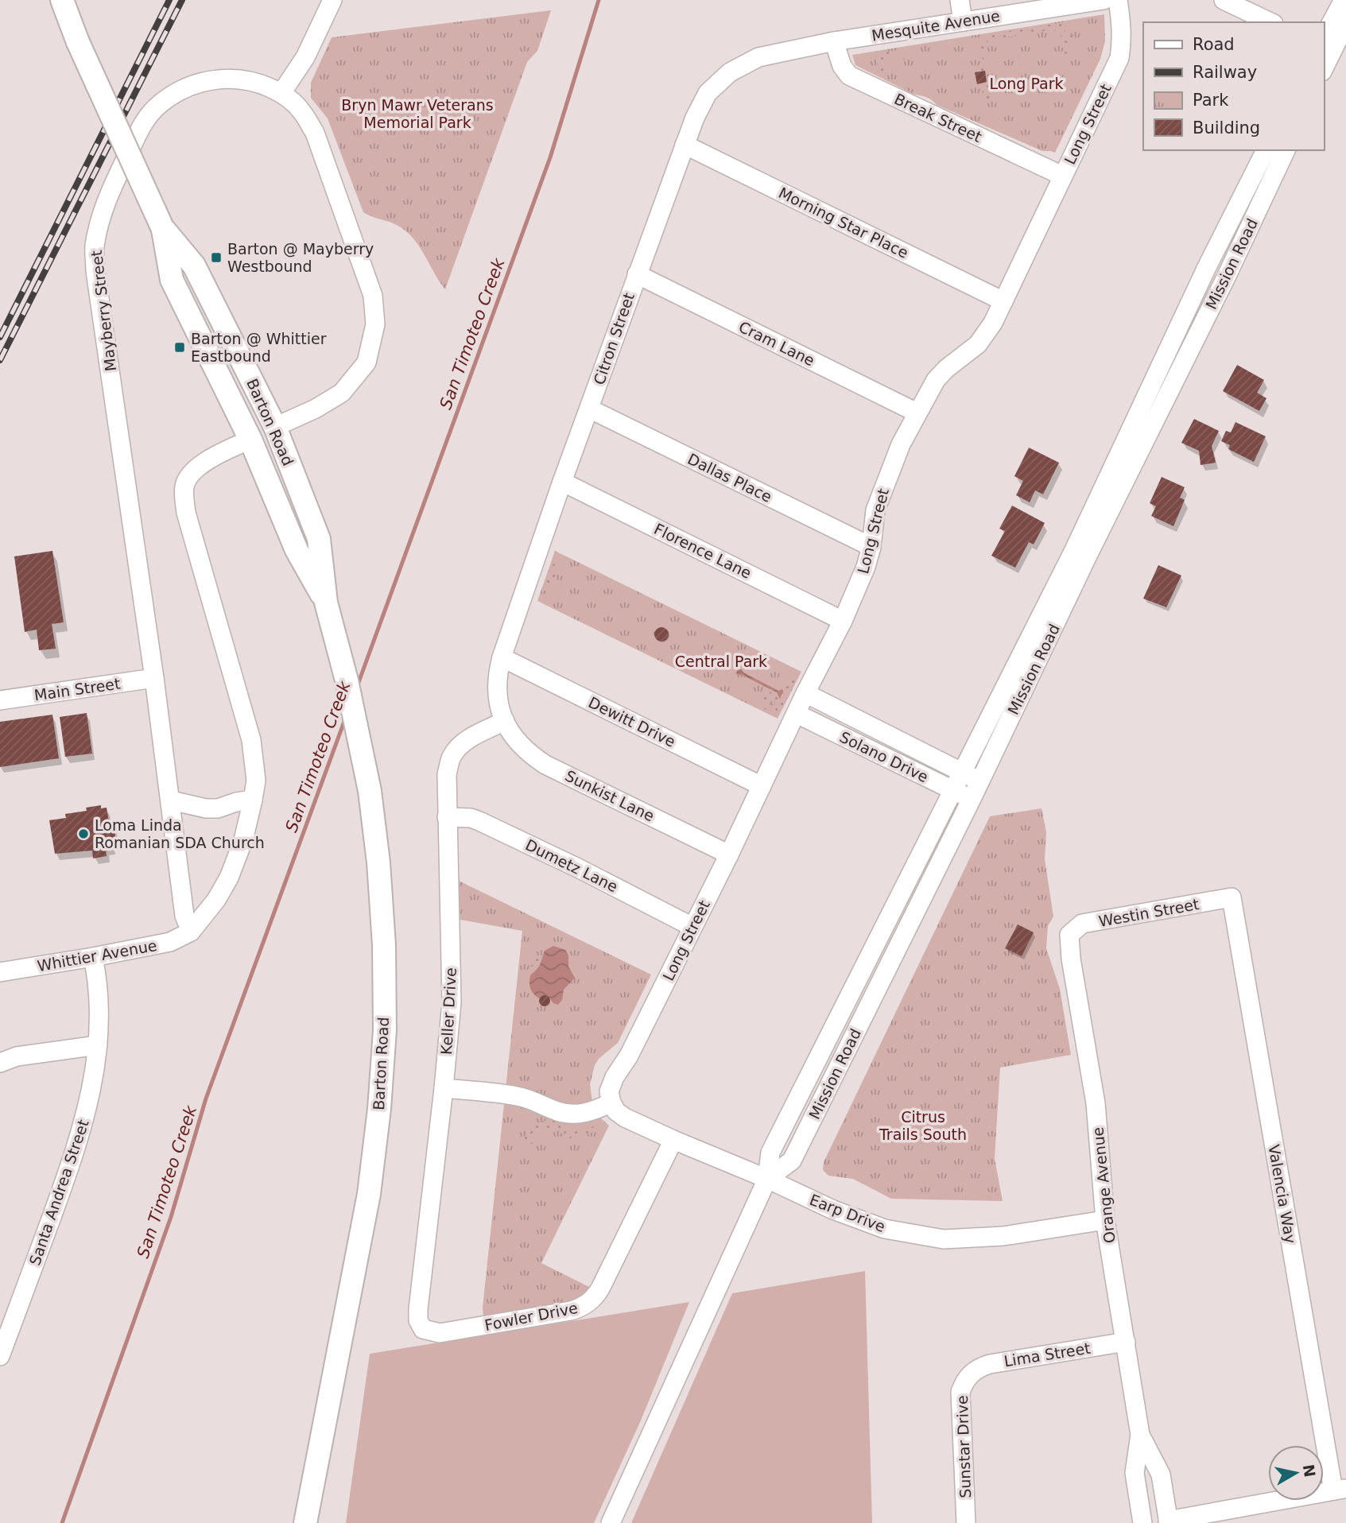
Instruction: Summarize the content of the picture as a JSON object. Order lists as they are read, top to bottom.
{
  "streets": {
    "main road": ["Barton Road"],
    "street": [
      "Mesquite Avenue",
      "Break Street",
      "Long Street",
      "Morning Star Place",
      "Mission Road",
      "Mayberry Street",
      "Citron Street",
      "Cram Lane",
      "Dallas Place",
      "Florence Lane",
      "Main Street",
      "Dewitt Drive",
      "Solano Drive",
      "Sunkist Lane",
      "Dumetz Lane",
      "Westin Street",
      "Whittier Avenue",
      "Keller Drive",
      "Orange Avenue",
      "Santa Andrea Street",
      "Valencia Way",
      "Earp Drive",
      "Fowler Drive",
      "Lima Street",
      "Sunstar Drive"
    ]
  },
  "crossings": [
    ["Mesquite Avenue", "Break Street"],
    ["Mesquite Avenue", "Citron Street"],
    ["Break Street", "Long Street"],
    ["Break Street", "Citron Street"],
    ["Long Street", "Morning Star Place"],
    ["Long Street", "Cram Lane"],
    ["Long Street", "Dallas Place"],
    ["Long Street", "Florence Lane"],
    ["Long Street", "Dewitt Drive"],
    ["Long Street", "Solano Drive"],
    ["Long Street", "Sunkist Lane"],
    ["Long Street", "Dumetz Lane"],
    ["Long Street", "Earp Drive"],
    ["Morning Star Place", "Citron Street"],
    ["Mission Road", "Solano Drive"],
    ["Mission Road", "Earp Drive"],
    ["Mayberry Street", "Barton Road"],
    ["Mayberry Street", "Main Street"],
    ["Mayberry Street", "Whittier Avenue"],
    ["Citron Street", "Cram Lane"],
    ["Citron Street", "Dallas Place"],
    ["Citron Street", "Florence Lane"],
    ["Citron Street", "Dewitt Drive"],
    ["Citron Street", "Sunkist Lane"],
    ["Citron Street", "Keller Drive"],
    ["Sunkist Lane", "Keller Drive"],
    ["Dumetz Lane", "Keller Drive"],
    ["Westin Street", "Orange Avenue"],
    ["Westin Street", "Valencia Way"],
    ["Whittier Avenue", "Santa Andrea Street"],
    ["Keller Drive", "Fowler Drive"],
    ["Orange Avenue", "Earp Drive"],
    ["Orange Avenue", "Lima Street"],
    ["Earp Drive", "Fowler Drive"],
    ["Lima Street", "Sunstar Drive"]
  ],
  "water": ["San Timoteo Creek"],
  "parks": [
    "Long Park",
    "Bryn Mawr Veterans Memorial Park",
    "Central Park",
    "Citrus Trails South"
  ],
  "places": {
    "transit": ["Barton @ Mayberry Westbound", "Barton @ Whittier Eastbound"],
    "other": ["Loma Linda Romanian SDA Church"]
  },
  "legend": [
    "Road",
    "Railway",
    "Park",
    "Building"
  ],
  "north": "right"
}
